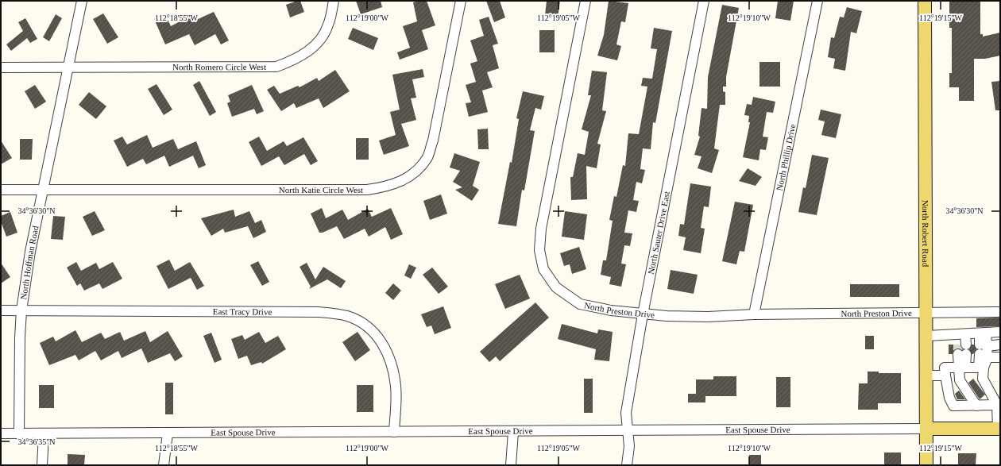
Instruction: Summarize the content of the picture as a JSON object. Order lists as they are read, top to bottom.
{
  "streets": {
    "main road": ["North Robert Road", "East Spouse Drive"],
    "street": [
      "North Romero Circle West",
      "North Phillip Drive",
      "North Katie Circle West",
      "North Sauter Drive East",
      "North Hoffman Road",
      "North Preston Drive",
      "East Tracy Drive"
    ]
  },
  "crossings": [
    ["North Romero Circle West", "North Hoffman Road"],
    ["North Phillip Drive", "North Preston Drive"],
    ["North Katie Circle West", "North Hoffman Road"],
    ["North Sauter Drive East", "North Preston Drive"],
    ["North Sauter Drive East", "East Spouse Drive"],
    ["North Robert Road", "North Preston Drive"],
    ["North Robert Road", "East Spouse Drive"],
    ["North Hoffman Road", "East Tracy Drive"],
    ["North Hoffman Road", "East Spouse Drive"],
    ["East Tracy Drive", "East Spouse Drive"]
  ],
  "coordinates": [
    "112°18'55\"W",
    "112°19'00\"W",
    "112°19'05\"W",
    "112°19'10\"W",
    "112°19'15\"W",
    "34°36'30\"N",
    "34°36'35\"N"
  ]
}
